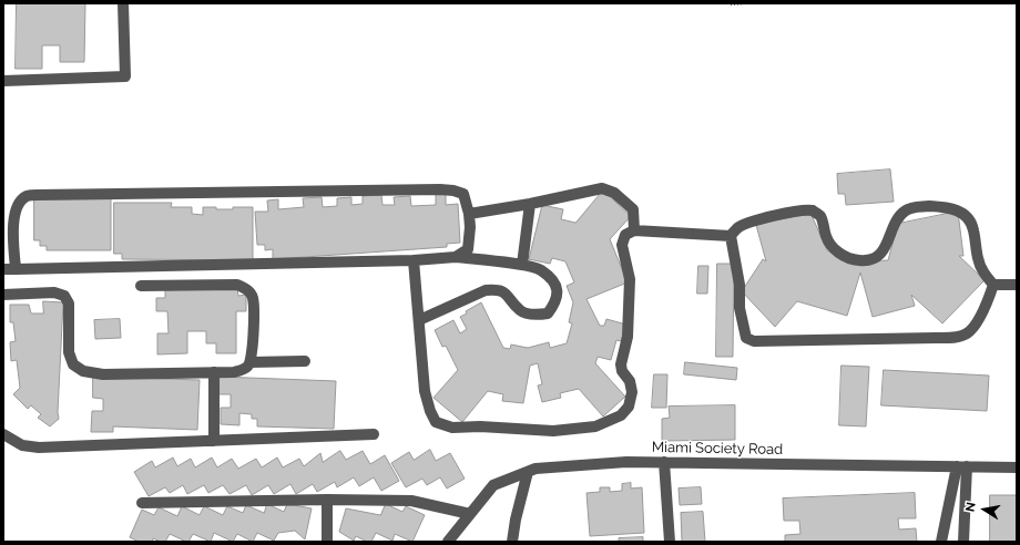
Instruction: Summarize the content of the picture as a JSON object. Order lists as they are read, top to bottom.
{
  "streets": {
    "street": ["Miami Society Road"]
  },
  "north": "left"
}
